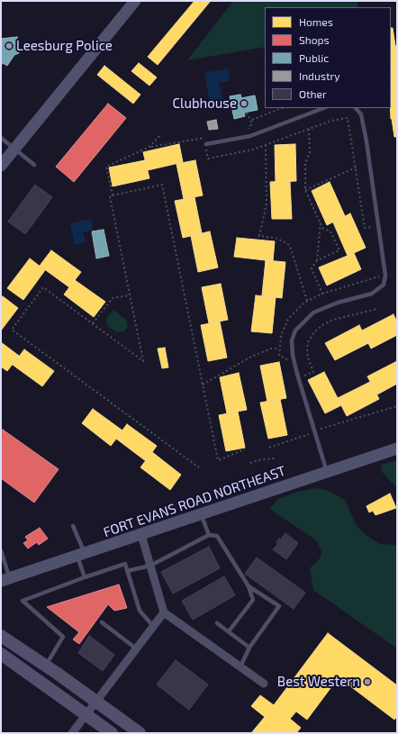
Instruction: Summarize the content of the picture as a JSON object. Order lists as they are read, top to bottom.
{
  "streets": {
    "street": ["FORT EVANS ROAD NORTHEAST"]
  },
  "places": ["Leesburg Police", "Clubhouse", "Best Western"],
  "legend": [
    "Homes",
    "Shops",
    "Public",
    "Industry",
    "Other"
  ]
}
